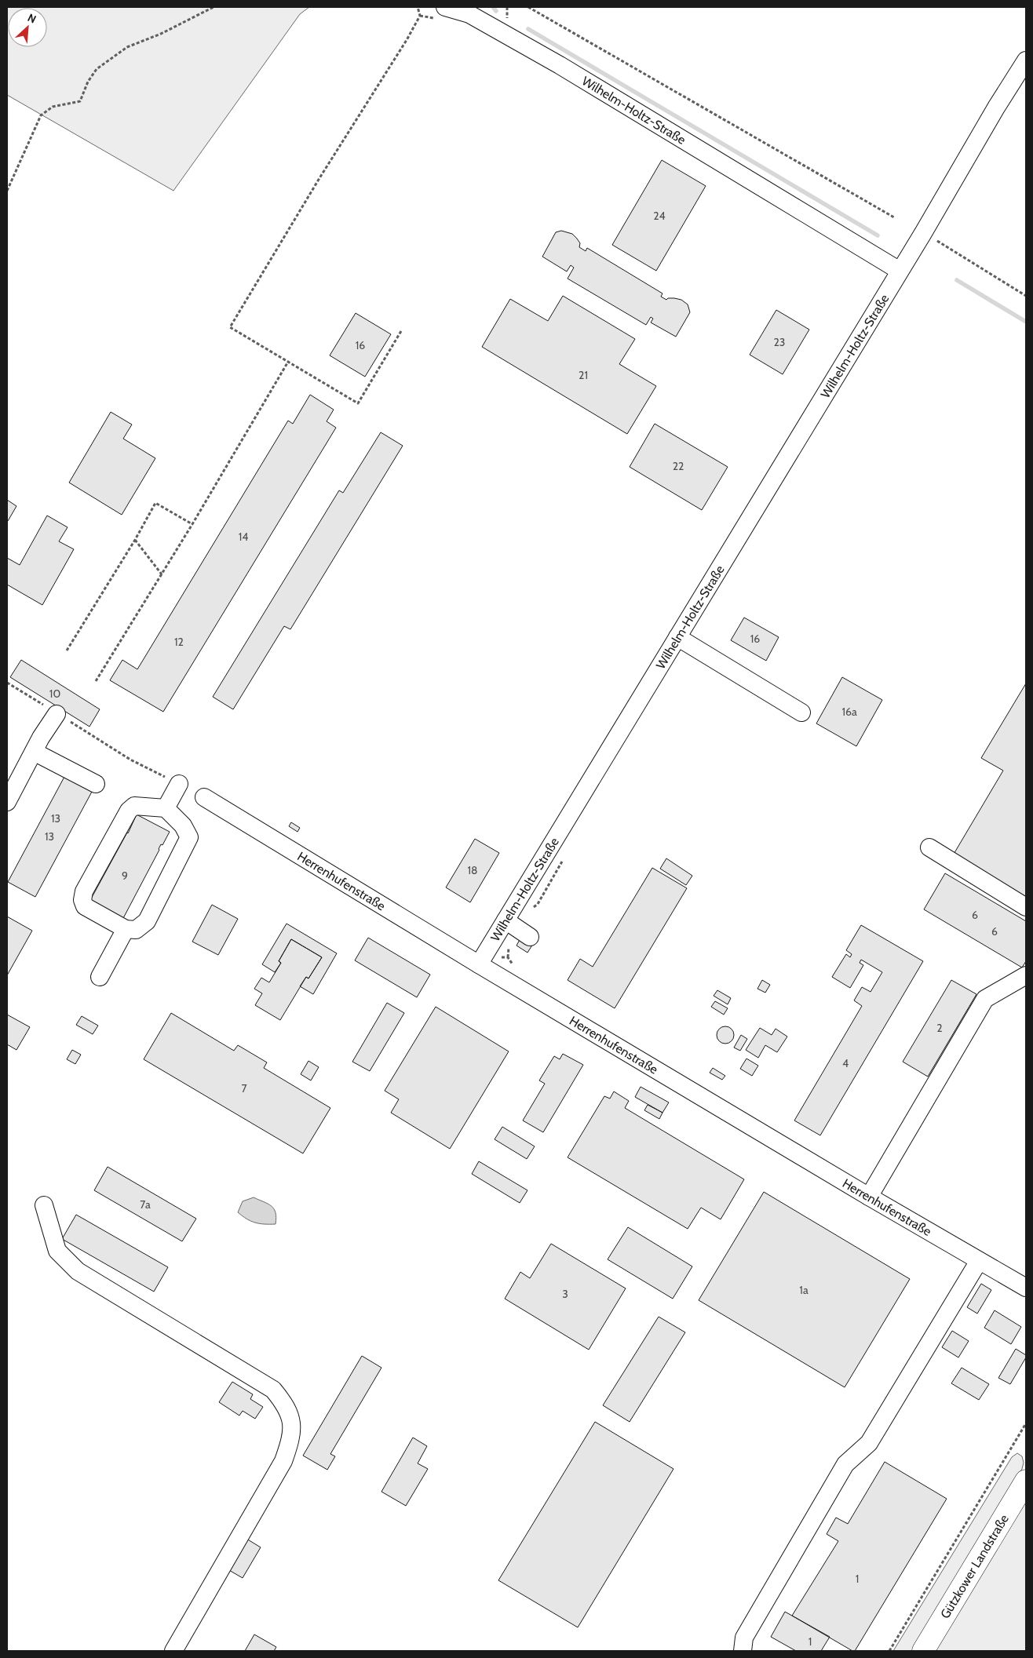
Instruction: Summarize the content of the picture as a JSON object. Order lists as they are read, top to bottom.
{
  "streets": {
    "main road": ["Gützkower Landstraße"],
    "street": ["Wilhelm-Holtz-Straße", "Herrenhufenstraße"]
  },
  "crossings": [
    ["Wilhelm-Holtz-Straße", "Herrenhufenstraße"]
  ],
  "house_numbers": [
    "24",
    "23",
    "16",
    "21",
    "22",
    "14",
    "16",
    "12",
    "10",
    "16a",
    "13",
    "13",
    "18",
    "9",
    "6",
    "6",
    "2",
    "4",
    "7",
    "7a",
    "1a",
    "3",
    "1",
    "1"
  ],
  "north": "top right"
}
